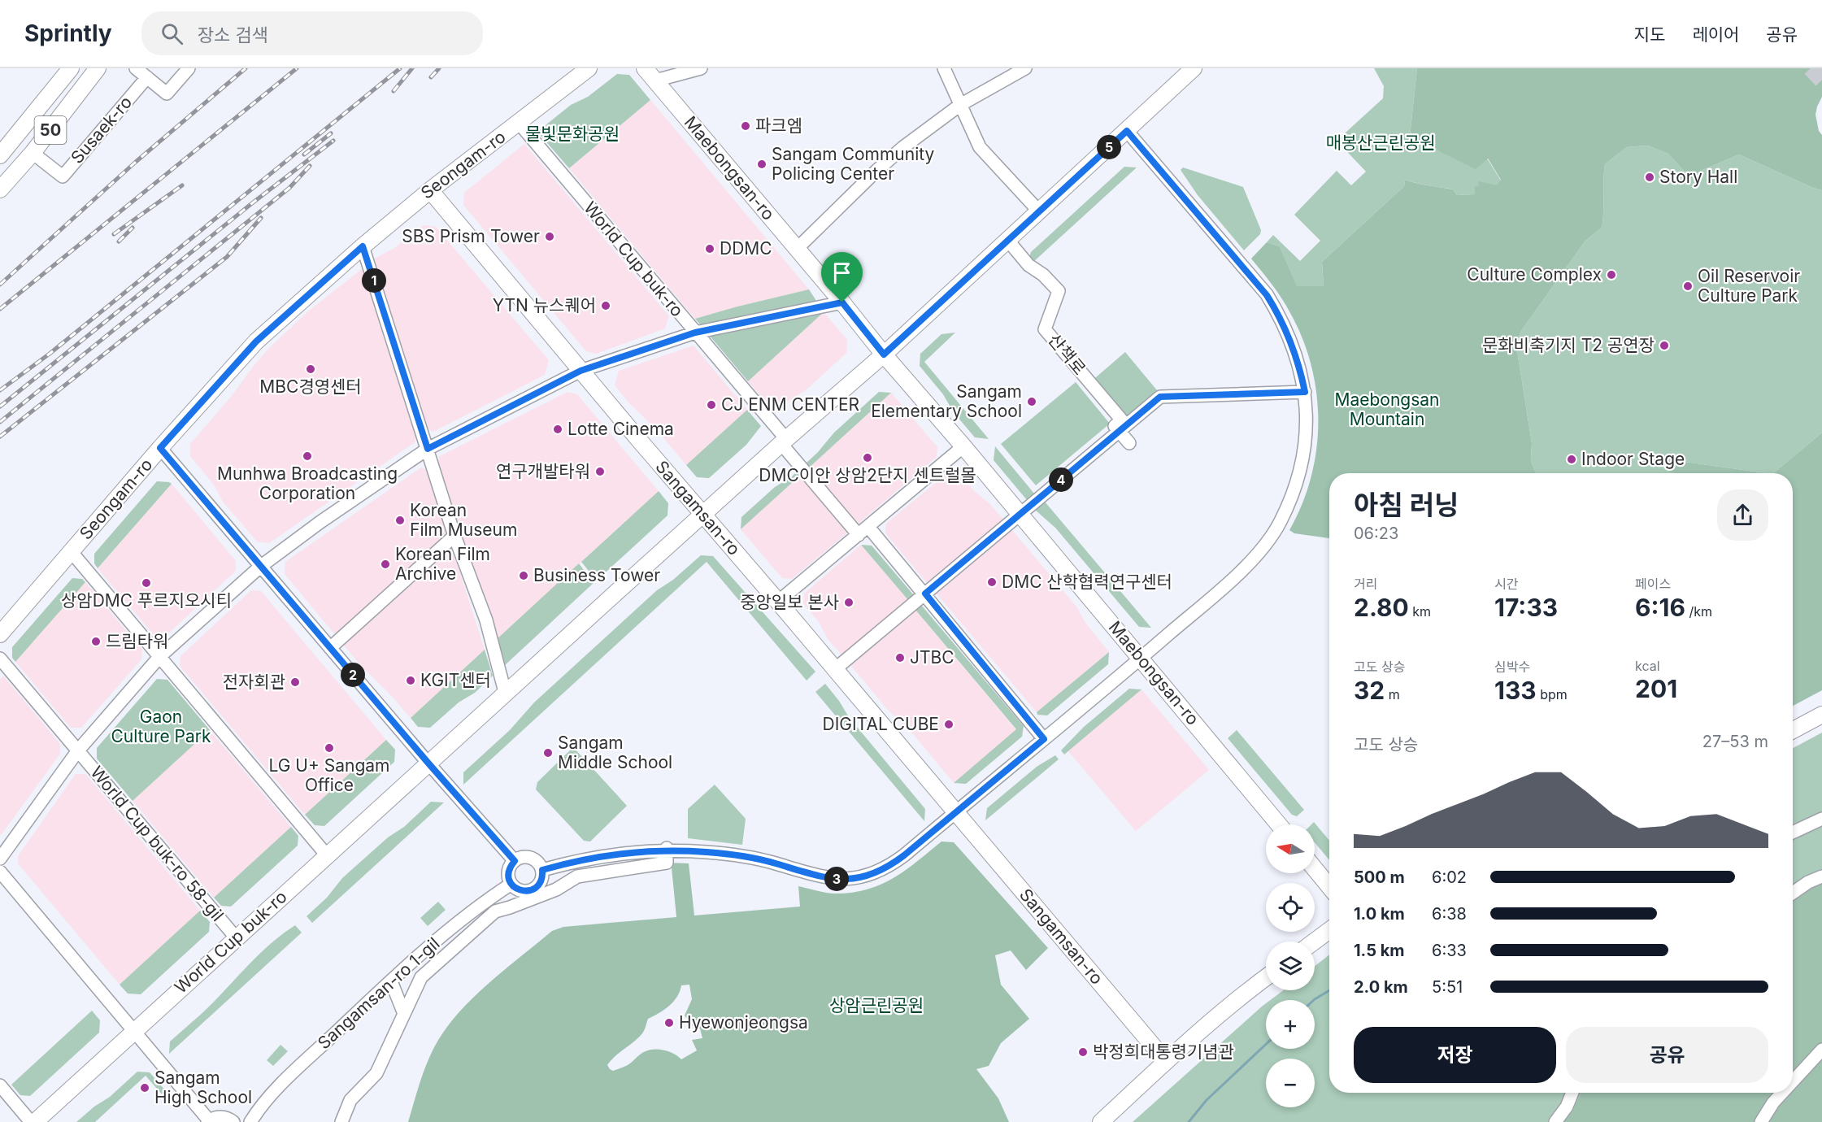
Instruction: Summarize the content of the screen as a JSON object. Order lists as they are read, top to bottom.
{
  "streets": {
    "main road": [
      "50",
      "Seongam-ro",
      "Maebongsan-ro",
      "World Cup buk-ro",
      "Sangamsan-ro"
    ],
    "street": [
      "Susaek-ro",
      "산책로",
      "World Cup buk-ro 58-gil",
      "Sangamsan-ro 1-gil"
    ]
  },
  "crossings": [
    ["50", "Susaek-ro"],
    ["Seongam-ro", "World Cup buk-ro"],
    ["Seongam-ro", "Sangamsan-ro"],
    ["Maebongsan-ro", "World Cup buk-ro"],
    ["World Cup buk-ro", "산책로"],
    ["World Cup buk-ro", "Sangamsan-ro"],
    ["World Cup buk-ro", "World Cup buk-ro 58-gil"]
  ],
  "parks": [
    "물빛문화공원",
    "매봉산근린공원",
    "Maebongsan Mountain",
    "Gaon Culture Park",
    "상암근린공원"
  ],
  "places": [
    "파크엠",
    "Sangam Community Policing Center",
    "Story Hall",
    "SBS Prism Tower",
    "DDMC",
    "Culture Complex",
    "Oil Reservoir Culture Park",
    "YTN 뉴스퀘어",
    "문화비축기지 T2 공연장",
    "MBC경영센터",
    "Sangam Elementary School",
    "CJ ENM CENTER",
    "Lotte Cinema",
    "Munhwa Broadcasting Corporation",
    "DMC이안 상암2단지 센트럴몰",
    "Indoor Stage",
    "연구개발타워",
    "Korean Film Museum",
    "Korean Film Archive",
    "Business Tower",
    "DMC 산학협력연구센터",
    "상암DMC 푸르지오시티",
    "중앙일보 본사",
    "드림타워",
    "JTBC",
    "KGIT센터",
    "전자회관",
    "DIGITAL CUBE",
    "LG U+ Sangam Office",
    "Sangam Middle School",
    "Hyewonjeongsa",
    "박정희대통령기념관",
    "Sangam High School"
  ],
  "north": "left",
  "page": {
    "header": "Sprintly",
    "search": "장소 검색",
    "nav": ["지도", "레이어", "공유"],
    "pins": [
      "5",
      "1",
      "4",
      "2",
      "3"
    ],
    "heading": ["아침 러닝", "06:23"],
    "stats": [
      ["거리", "2.80 km"],
      ["시간", "17:33"],
      ["페이스", "6:16 /km"],
      ["고도 상승", "32 m"],
      ["심박수", "133 bpm"],
      ["kcal", "201"]
    ],
    "chart": ["고도 상승", "27–53 m"],
    "map_buttons": ["+", "−"],
    "list": [
      {
        "name": "500 m",
        "note": "6:02"
      },
      {
        "name": "1.0 km",
        "note": "6:38"
      },
      {
        "name": "1.5 km",
        "note": "6:33"
      },
      {
        "name": "2.0 km",
        "note": "5:51"
      }
    ],
    "buttons": ["저장", "공유"]
  }
}
